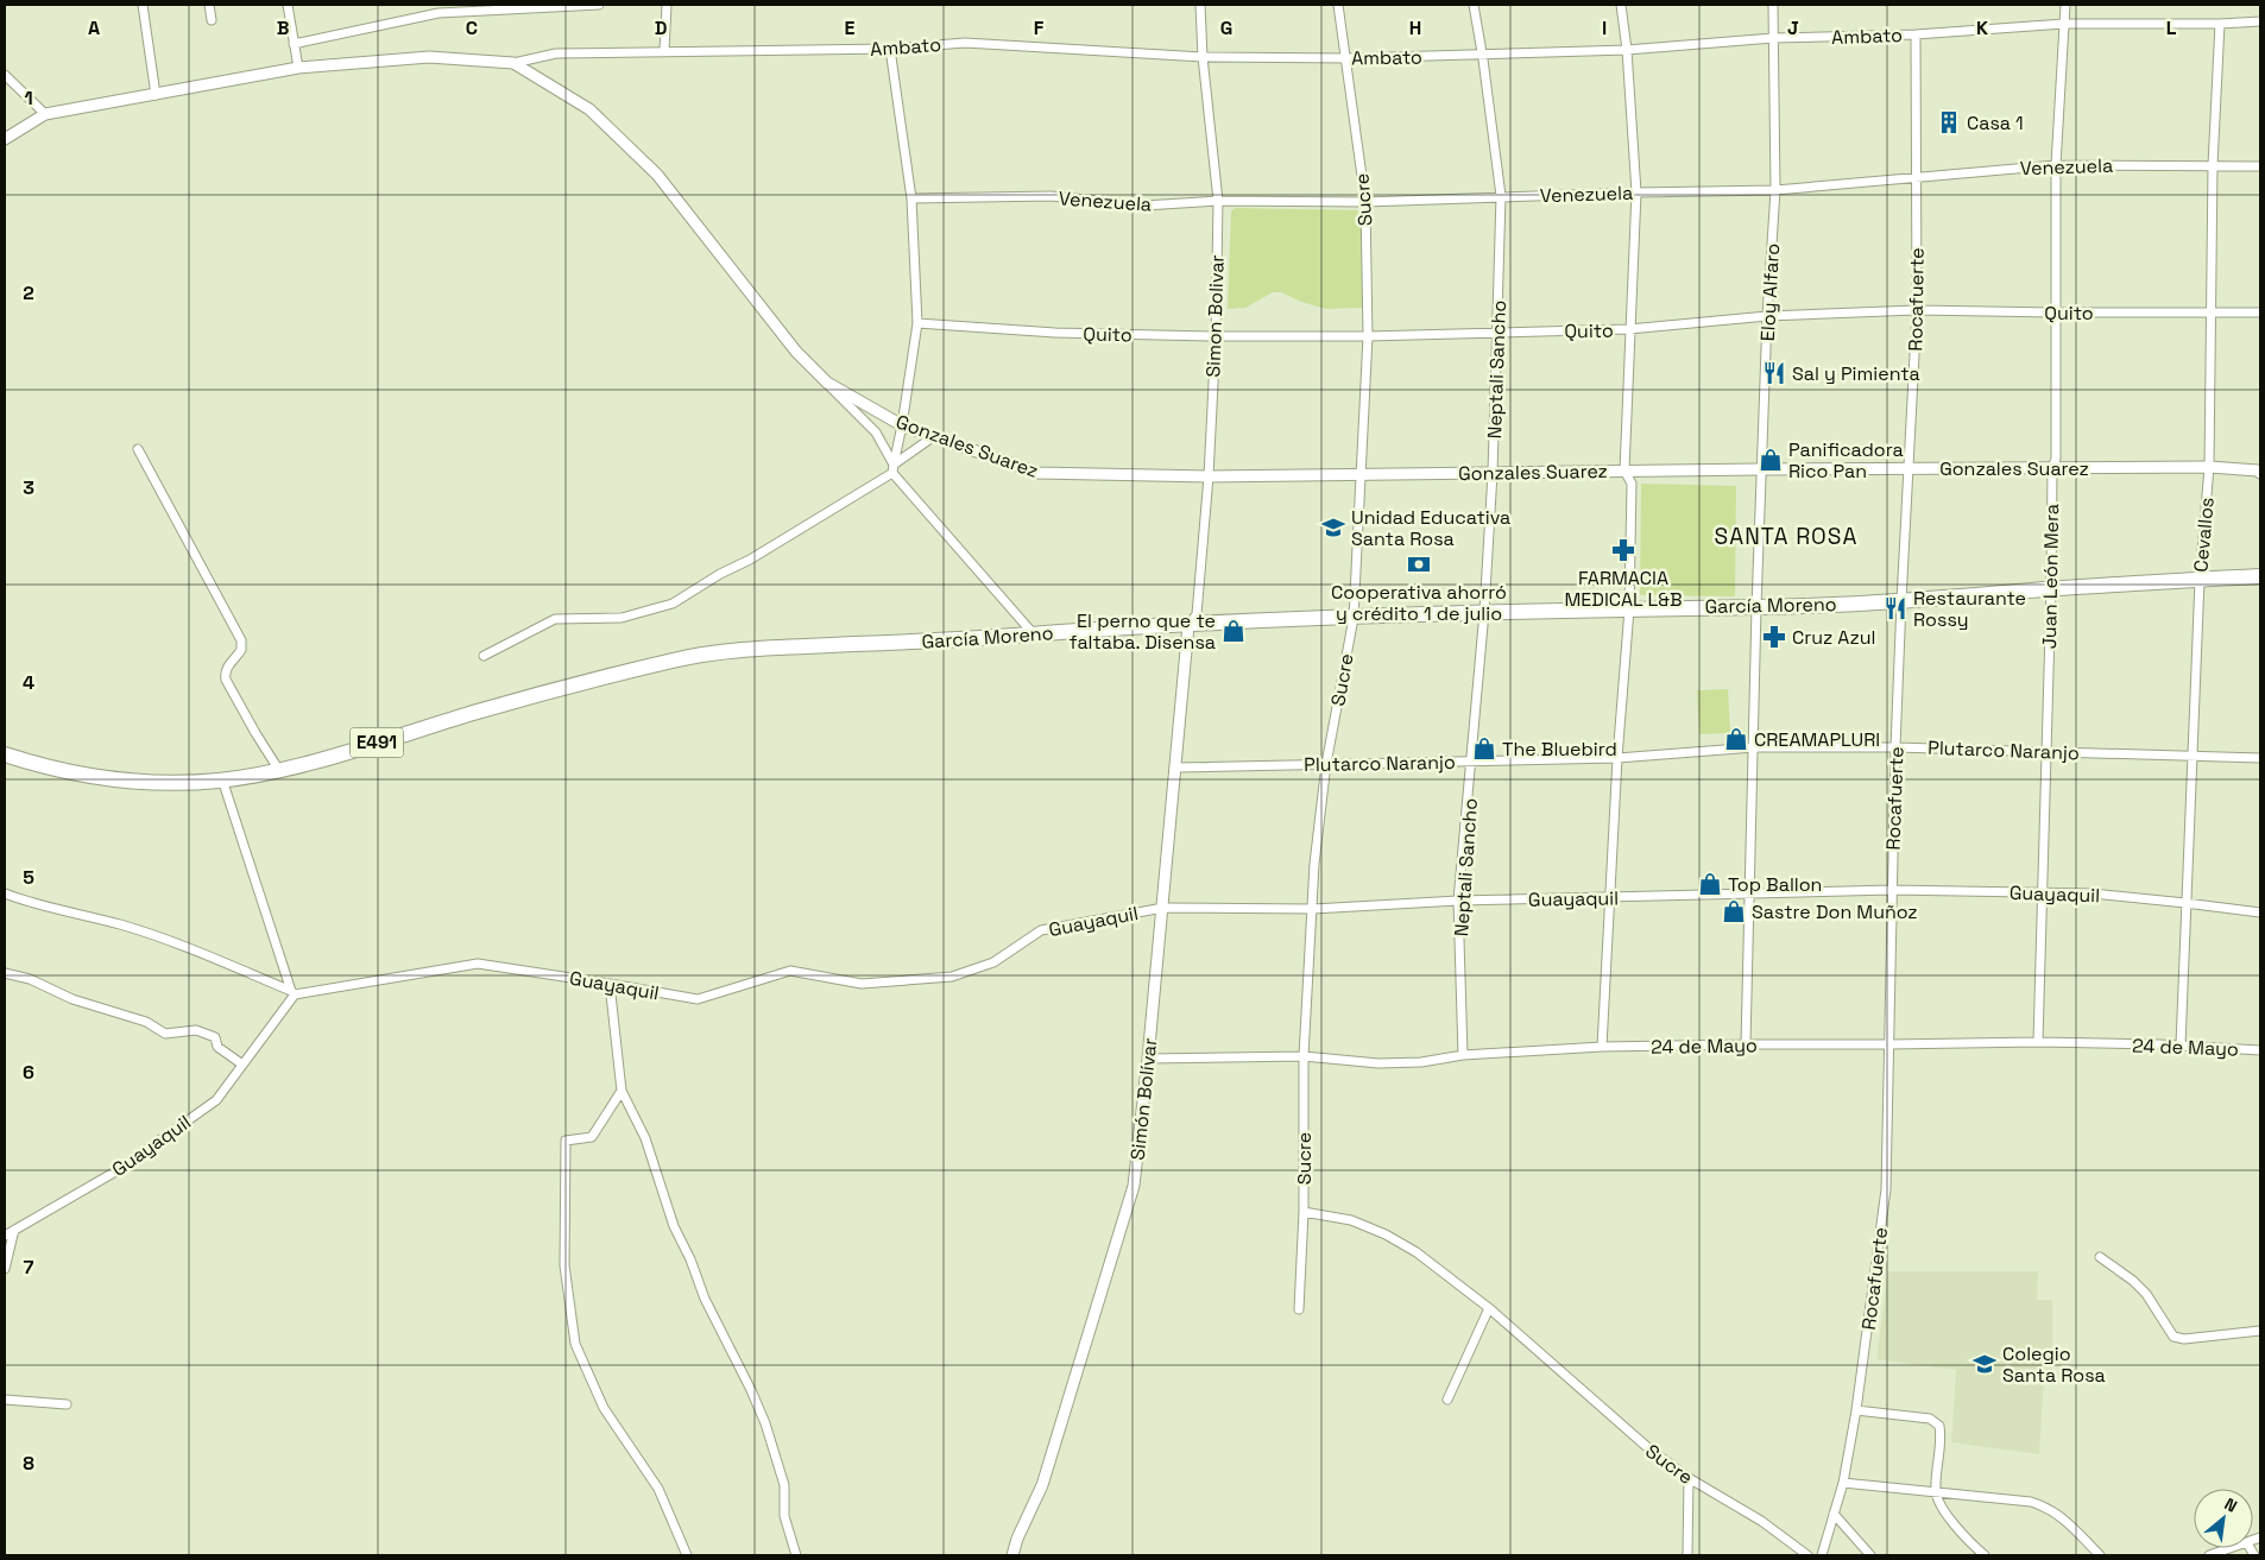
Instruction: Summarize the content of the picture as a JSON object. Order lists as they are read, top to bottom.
{
  "streets": {
    "highway": ["García Moreno", "E491"],
    "street": [
      "Ambato",
      "Venezuela",
      "Sucre",
      "Eloy Alfaro",
      "Rocafuerte",
      "Quito",
      "Simon Bolivar",
      "Neptali Sancho",
      "Gonzales Suarez",
      "Cevallos",
      "Juan León Mera",
      "Plutarco Naranjo",
      "Guayaquil",
      "24 de Mayo",
      "Simón Bolívar"
    ]
  },
  "crossings": [
    ["Ambato", "Sucre"],
    ["Ambato", "Eloy Alfaro"],
    ["Ambato", "Rocafuerte"],
    ["Ambato", "Simon Bolivar"],
    ["Ambato", "Neptali Sancho"],
    ["Ambato", "Gonzales Suarez"],
    ["Ambato", "Cevallos"],
    ["Ambato", "Juan León Mera"],
    ["Venezuela", "Sucre"],
    ["Venezuela", "Eloy Alfaro"],
    ["Venezuela", "Rocafuerte"],
    ["Venezuela", "Simon Bolivar"],
    ["Venezuela", "Neptali Sancho"],
    ["Venezuela", "Cevallos"],
    ["Venezuela", "Juan León Mera"],
    ["Sucre", "Quito"],
    ["Sucre", "Gonzales Suarez"],
    ["Sucre", "García Moreno"],
    ["Sucre", "Plutarco Naranjo"],
    ["Sucre", "Guayaquil"],
    ["Sucre", "24 de Mayo"],
    ["Eloy Alfaro", "Quito"],
    ["Eloy Alfaro", "Gonzales Suarez"],
    ["Eloy Alfaro", "García Moreno"],
    ["Eloy Alfaro", "Plutarco Naranjo"],
    ["Eloy Alfaro", "Guayaquil"],
    ["Eloy Alfaro", "24 de Mayo"],
    ["Rocafuerte", "Quito"],
    ["Rocafuerte", "Gonzales Suarez"],
    ["Rocafuerte", "García Moreno"],
    ["Rocafuerte", "Plutarco Naranjo"],
    ["Rocafuerte", "Guayaquil"],
    ["Rocafuerte", "24 de Mayo"],
    ["Quito", "Simon Bolivar"],
    ["Quito", "Neptali Sancho"],
    ["Quito", "Cevallos"],
    ["Quito", "Juan León Mera"],
    ["Simon Bolivar", "Gonzales Suarez"],
    ["Simon Bolivar", "García Moreno"],
    ["Simon Bolivar", "Simón Bolívar"],
    ["Neptali Sancho", "Gonzales Suarez"],
    ["Neptali Sancho", "García Moreno"],
    ["Neptali Sancho", "Plutarco Naranjo"],
    ["Neptali Sancho", "Guayaquil"],
    ["Neptali Sancho", "24 de Mayo"],
    ["Gonzales Suarez", "Cevallos"],
    ["Gonzales Suarez", "Juan León Mera"],
    ["Cevallos", "García Moreno"],
    ["Cevallos", "Plutarco Naranjo"],
    ["Cevallos", "Guayaquil"],
    ["Cevallos", "24 de Mayo"],
    ["Juan León Mera", "García Moreno"],
    ["Juan León Mera", "Plutarco Naranjo"],
    ["Juan León Mera", "Guayaquil"],
    ["Juan León Mera", "24 de Mayo"],
    ["García Moreno", "E491"],
    ["García Moreno", "Simón Bolívar"],
    ["Plutarco Naranjo", "Simón Bolívar"],
    ["Guayaquil", "Simón Bolívar"],
    ["24 de Mayo", "Simón Bolívar"]
  ],
  "districts": ["SANTA ROSA"],
  "places": {
    "building": ["Casa 1"],
    "restaurant": ["Sal y Pimienta", "Restaurante Rossy"],
    "shop": [
      "Panificadora Rico Pan",
      "El perno que te faltaba. Disensa",
      "CREAMAPLURI",
      "The Bluebird",
      "Top Ballon",
      "Sastre Don Muñoz"
    ],
    "school or university": ["Unidad Educativa Santa Rosa", "Colegio Santa Rosa"],
    "pharmacy": ["FARMACIA MEDICAL L&B", "Cruz Azul"],
    "bank": ["Cooperativa ahorró y crédito 1 de julio"]
  },
  "north": "top right",
  "grid": {
    "columns": [
      "A",
      "B",
      "C",
      "D",
      "E",
      "F",
      "G",
      "H",
      "I",
      "J",
      "K",
      "L"
    ],
    "rows": [
      "1",
      "2",
      "3",
      "4",
      "5",
      "6",
      "7",
      "8"
    ]
  }
}
